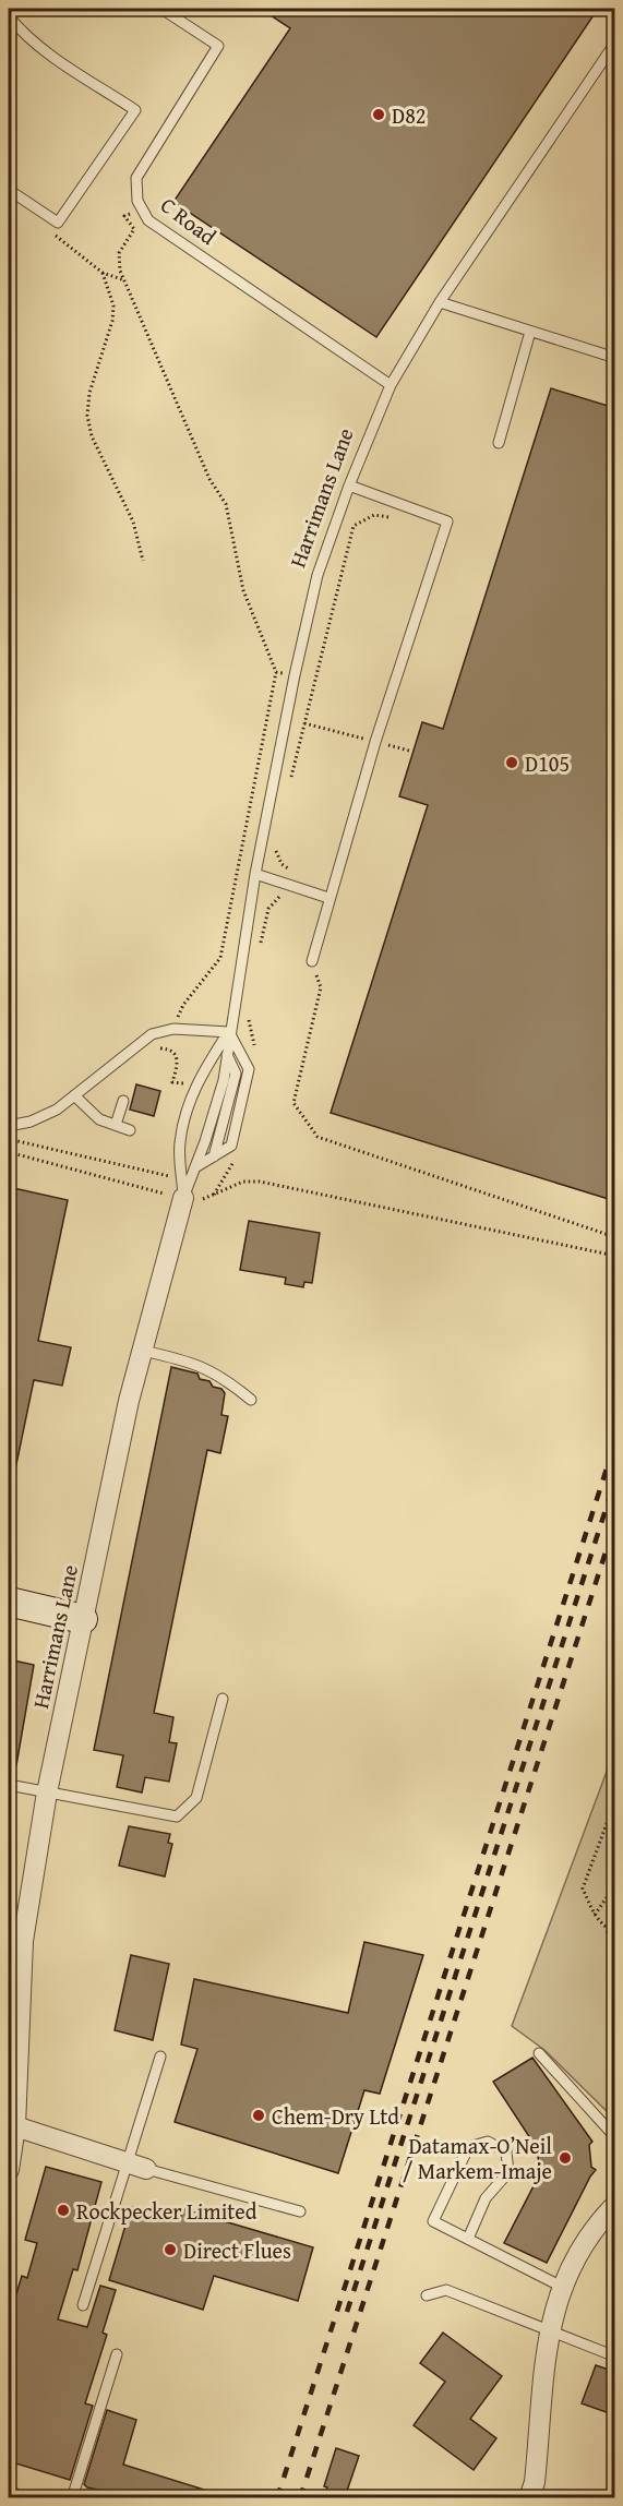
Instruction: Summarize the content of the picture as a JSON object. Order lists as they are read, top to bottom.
{
  "streets": {
    "street": ["Harrimans Lane"],
    "lane": ["C Road"]
  },
  "crossings": [
    ["C Road", "Harrimans Lane"]
  ],
  "places": [
    "D82",
    "D105",
    "Chem-Dry Ltd",
    "Datamax-O’Neil / Markem-Imaje",
    "Rockpecker Limited",
    "Direct Flues"
  ]
}
